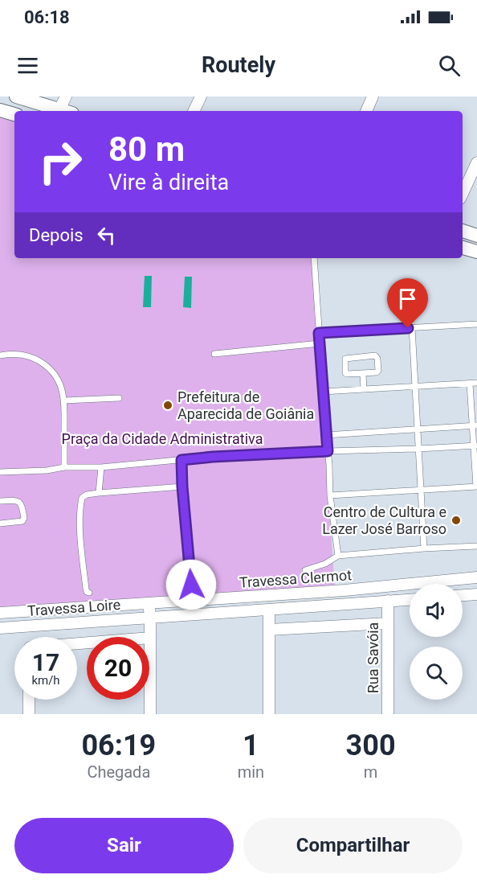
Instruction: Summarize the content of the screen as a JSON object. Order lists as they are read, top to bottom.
{
  "streets": {
    "street": ["Travessa Clermot", "Travessa Loire", "Rua Savóia"]
  },
  "crossings": [
    ["Travessa Loire", "Rua Savóia"]
  ],
  "parks": ["Praça da Cidade Administrativa"],
  "places": ["Prefeitura de Aparecida de Goiânia", "Centro de Cultura e Lazer José Barroso"],
  "page": {
    "status": "06:18",
    "header": "Routely",
    "turn": ["80 m", "Vire à direita"],
    "then": "Depois",
    "speed": "17 km/h",
    "limit": "20",
    "eta": [
      "06:19",
      "Chegada",
      "1",
      "min",
      "300",
      "m"
    ],
    "buttons": ["Sair", "Compartilhar"]
  }
}
